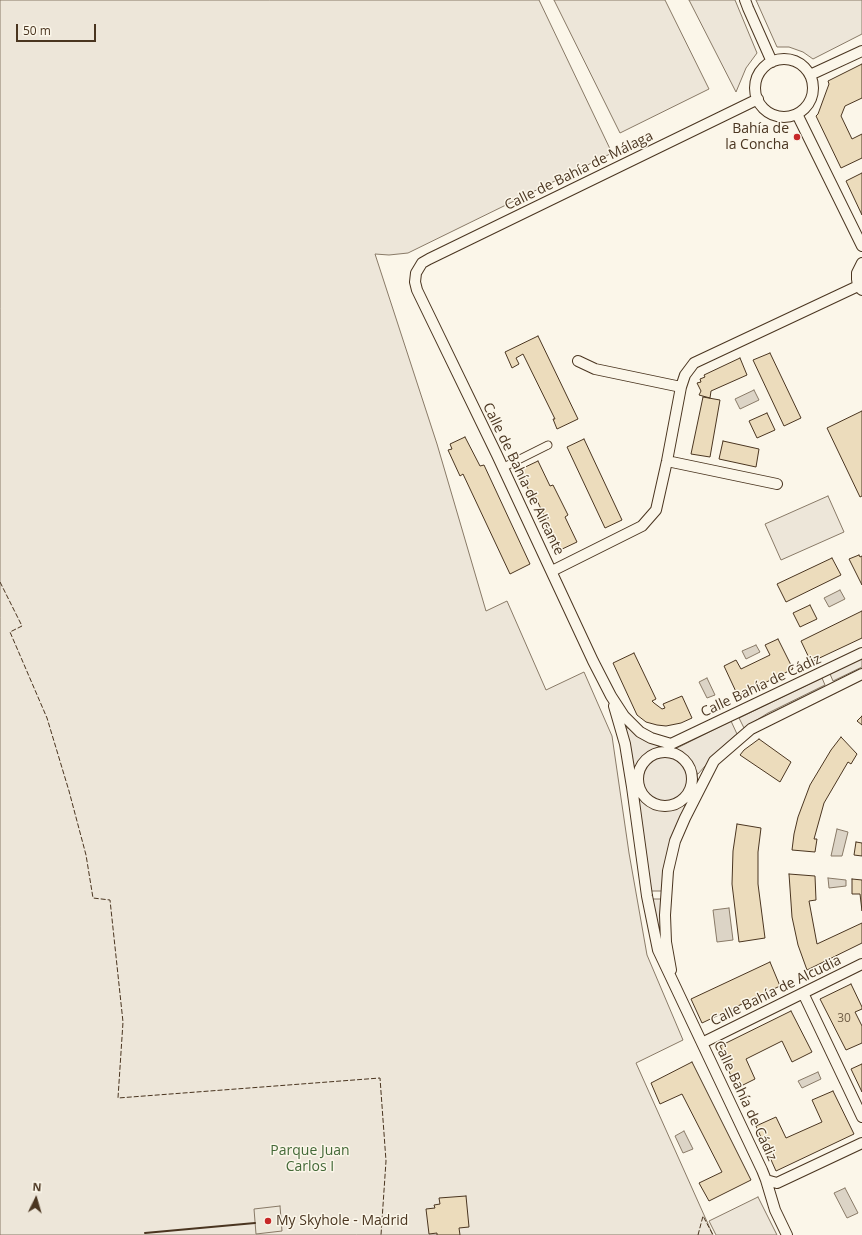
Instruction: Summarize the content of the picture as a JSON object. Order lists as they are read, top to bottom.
{
  "streets": {
    "street": [
      "Calle de Bahía de Málaga",
      "Calle de Bahía de Alicante",
      "Calle Bahía de Cádiz",
      "Calle Bahía de Alcudia"
    ]
  },
  "crossings": [
    ["Calle de Bahía de Málaga", "Calle de Bahía de Alicante"],
    ["Calle de Bahía de Alicante", "Calle Bahía de Cádiz"],
    ["Calle Bahía de Cádiz", "Calle Bahía de Alcudia"]
  ],
  "parks": ["Parque Juan Carlos I"],
  "places": ["Bahía de la Concha", "My Skyhole - Madrid"],
  "house_numbers": ["30"],
  "scale_bar": "50 m",
  "north": "top"
}
